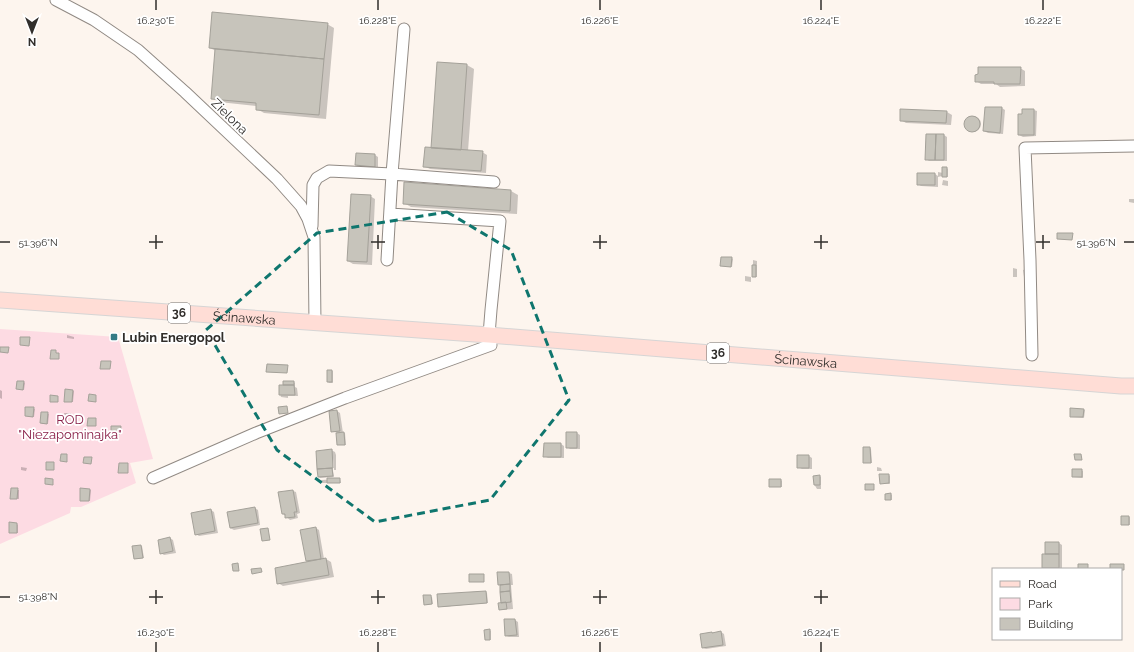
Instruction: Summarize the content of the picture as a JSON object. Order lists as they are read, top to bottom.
{
  "streets": {
    "main road": ["36", "Ścinawska"],
    "street": ["Zielona"]
  },
  "crossings": [
    ["Zielona", "Ścinawska"]
  ],
  "parks": ["ROD \"Niezapominajka\""],
  "places": {
    "transit": ["Lubin Energopol"]
  },
  "legend": ["Road", "Park", "Building"],
  "north": "bottom",
  "coordinates": [
    "16.230°E",
    "16.228°E",
    "16.226°E",
    "16.224°E",
    "16.222°E",
    "51.396°N",
    "51.398°N"
  ]
}
